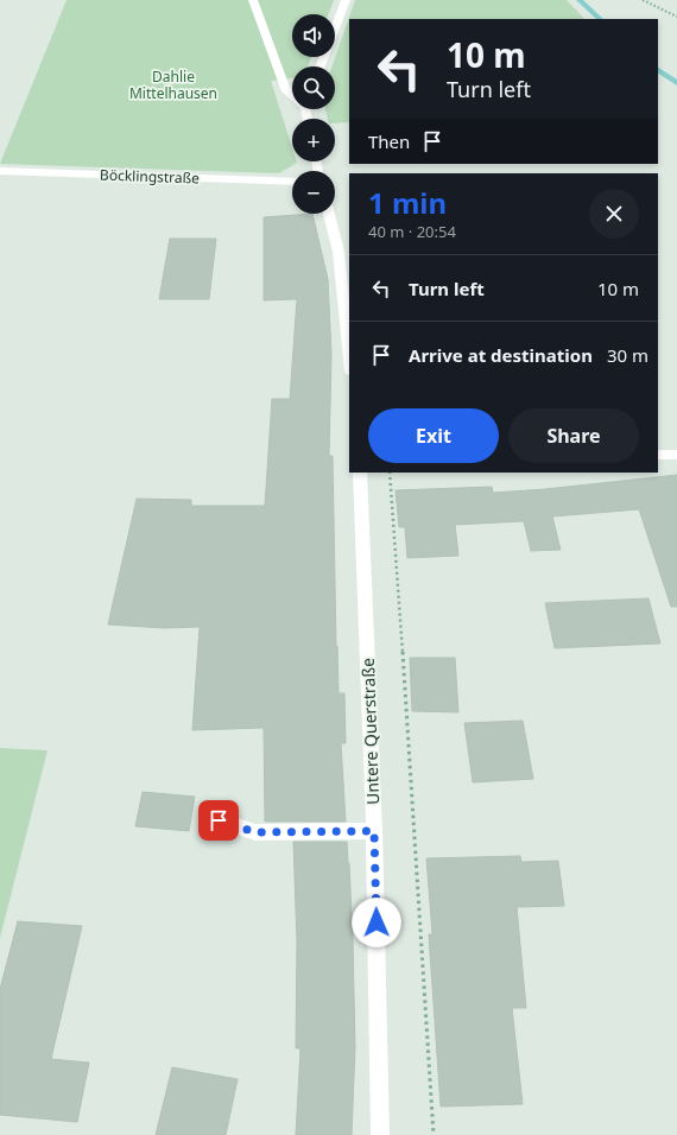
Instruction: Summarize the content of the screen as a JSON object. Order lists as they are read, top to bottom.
{
  "streets": {
    "street": ["Böcklingstraße", "Untere Querstraße"]
  },
  "parks": ["Dahlie Mittelhausen"],
  "page": {
    "map_buttons": ["+", "−"],
    "turn": ["10 m", "Turn left"],
    "then": "Then",
    "heading": ["1 min", "40 m · 20:54"],
    "list": [
      {
        "name": "Turn left",
        "value": "10 m"
      },
      {
        "name": "Arrive at destination",
        "value": "30 m"
      }
    ],
    "buttons": ["Exit", "Share"]
  }
}
